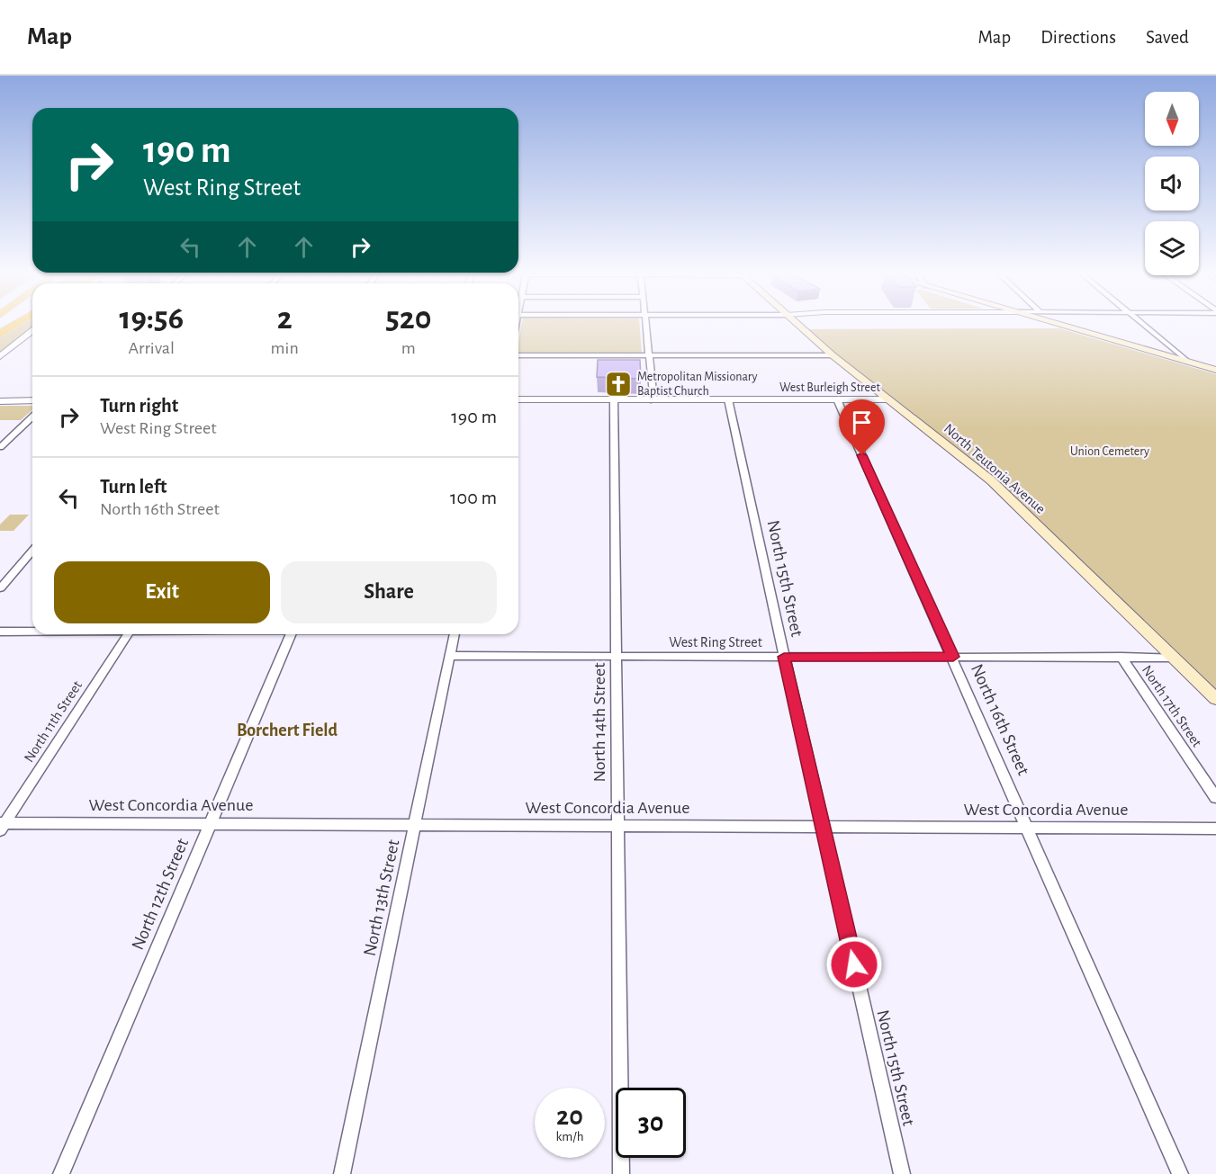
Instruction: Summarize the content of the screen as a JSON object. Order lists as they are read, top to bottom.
{
  "streets": {
    "main road": ["North Teutonia Avenue"],
    "street": [
      "West Burleigh Street",
      "North 15th Street",
      "West Ring Street",
      "North 17th Street",
      "North 16th Street",
      "North 11th Street",
      "North 14th Street",
      "West Concordia Avenue",
      "North 12th Street",
      "North 13th Street"
    ]
  },
  "crossings": [
    ["West Burleigh Street", "North Teutonia Avenue"],
    ["West Burleigh Street", "North 15th Street"],
    ["West Burleigh Street", "North 16th Street"],
    ["West Burleigh Street", "North 14th Street"],
    ["North Teutonia Avenue", "West Ring Street"],
    ["North 15th Street", "West Ring Street"],
    ["North 15th Street", "West Concordia Avenue"],
    ["West Ring Street", "North 17th Street"],
    ["West Ring Street", "North 16th Street"],
    ["West Ring Street", "North 14th Street"],
    ["West Ring Street", "North 13th Street"],
    ["North 16th Street", "West Concordia Avenue"],
    ["North 11th Street", "West Concordia Avenue"],
    ["North 14th Street", "West Concordia Avenue"],
    ["West Concordia Avenue", "North 12th Street"],
    ["West Concordia Avenue", "North 13th Street"]
  ],
  "districts": ["Borchert Field"],
  "parks": ["Union Cemetery"],
  "places": {
    "church": ["Metropolitan Missionary Baptist Church"]
  },
  "north": "bottom",
  "page": {
    "header": "Map",
    "nav": ["Map", "Directions", "Saved"],
    "turn": ["190 m", "West Ring Street"],
    "eta": [
      "19:56",
      "Arrival",
      "2",
      "min",
      "520",
      "m"
    ],
    "list": [
      {
        "name": "Turn right",
        "note": "West Ring Street",
        "value": "190 m"
      },
      {
        "name": "Turn left",
        "note": "North 16th Street",
        "value": "100 m"
      }
    ],
    "buttons": ["Exit", "Share"],
    "speed": "20 km/h",
    "limit": "30"
  }
}
